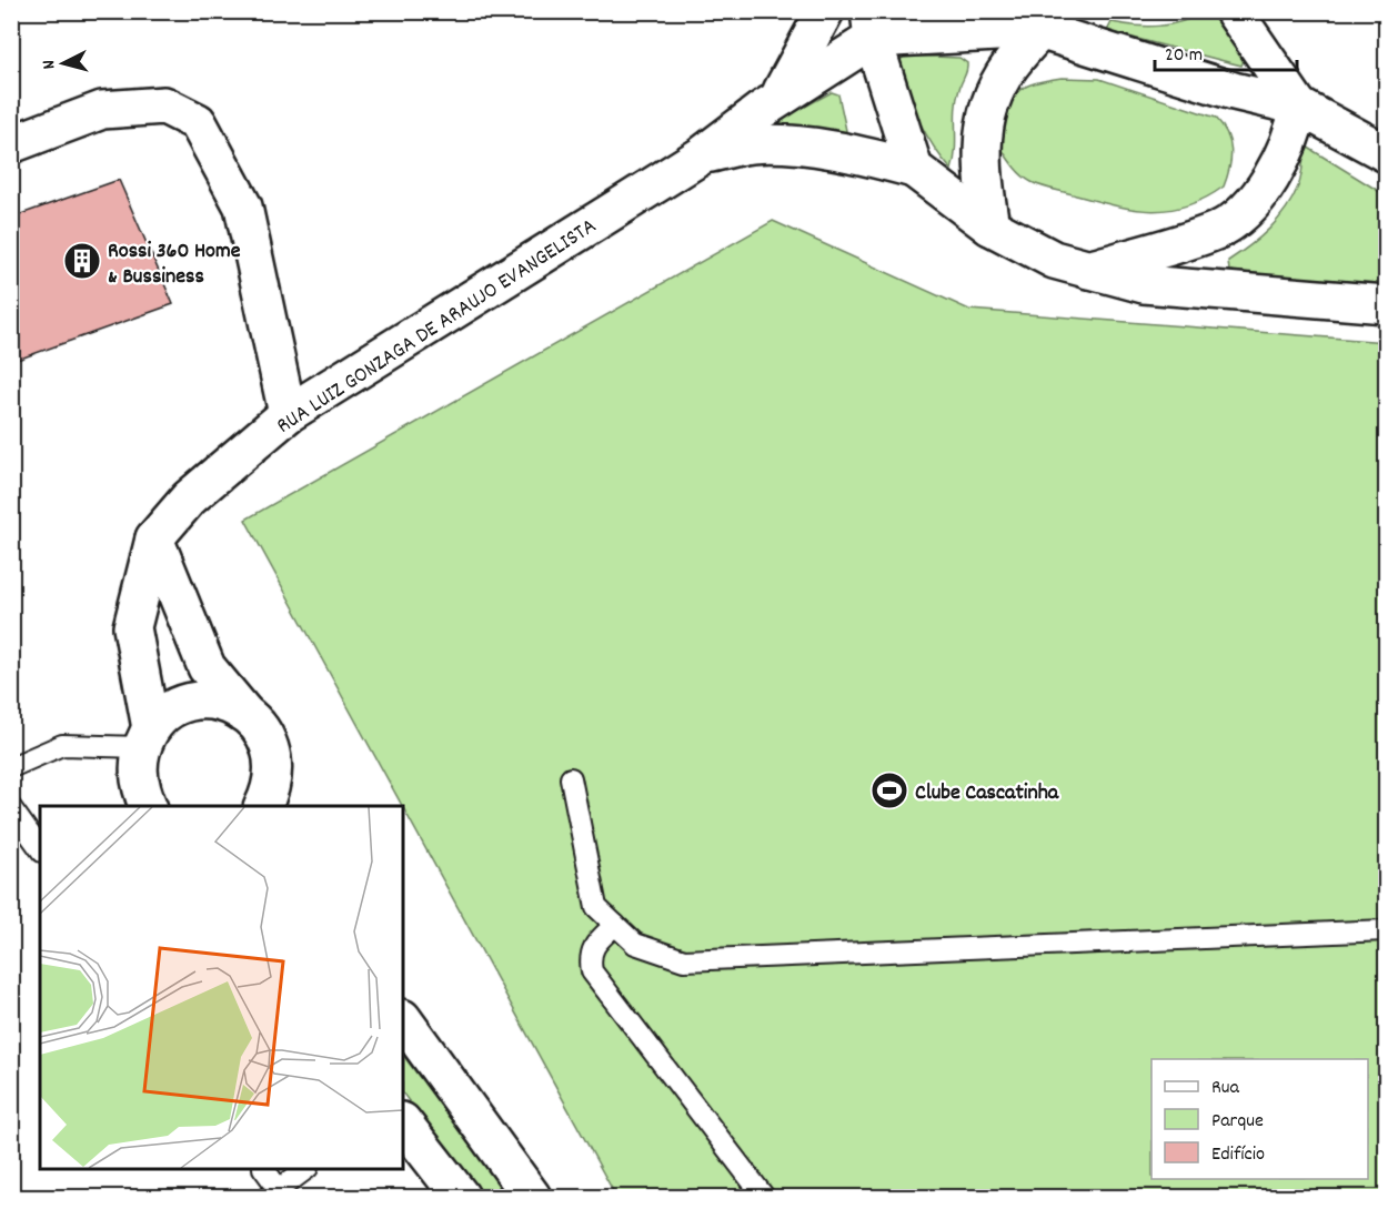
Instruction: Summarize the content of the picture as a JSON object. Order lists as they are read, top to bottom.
{
  "streets": {
    "main road": ["RUA LUIZ GONZAGA DE ARAUJO EVANGELISTA"]
  },
  "places": {
    "building": ["Rossi 360 Home & Bussiness"],
    "sports": ["Clube Cascatinha"]
  },
  "legend": ["Rua", "Parque", "Edifício"],
  "scale_bar": "20 m",
  "north": "left"
}
